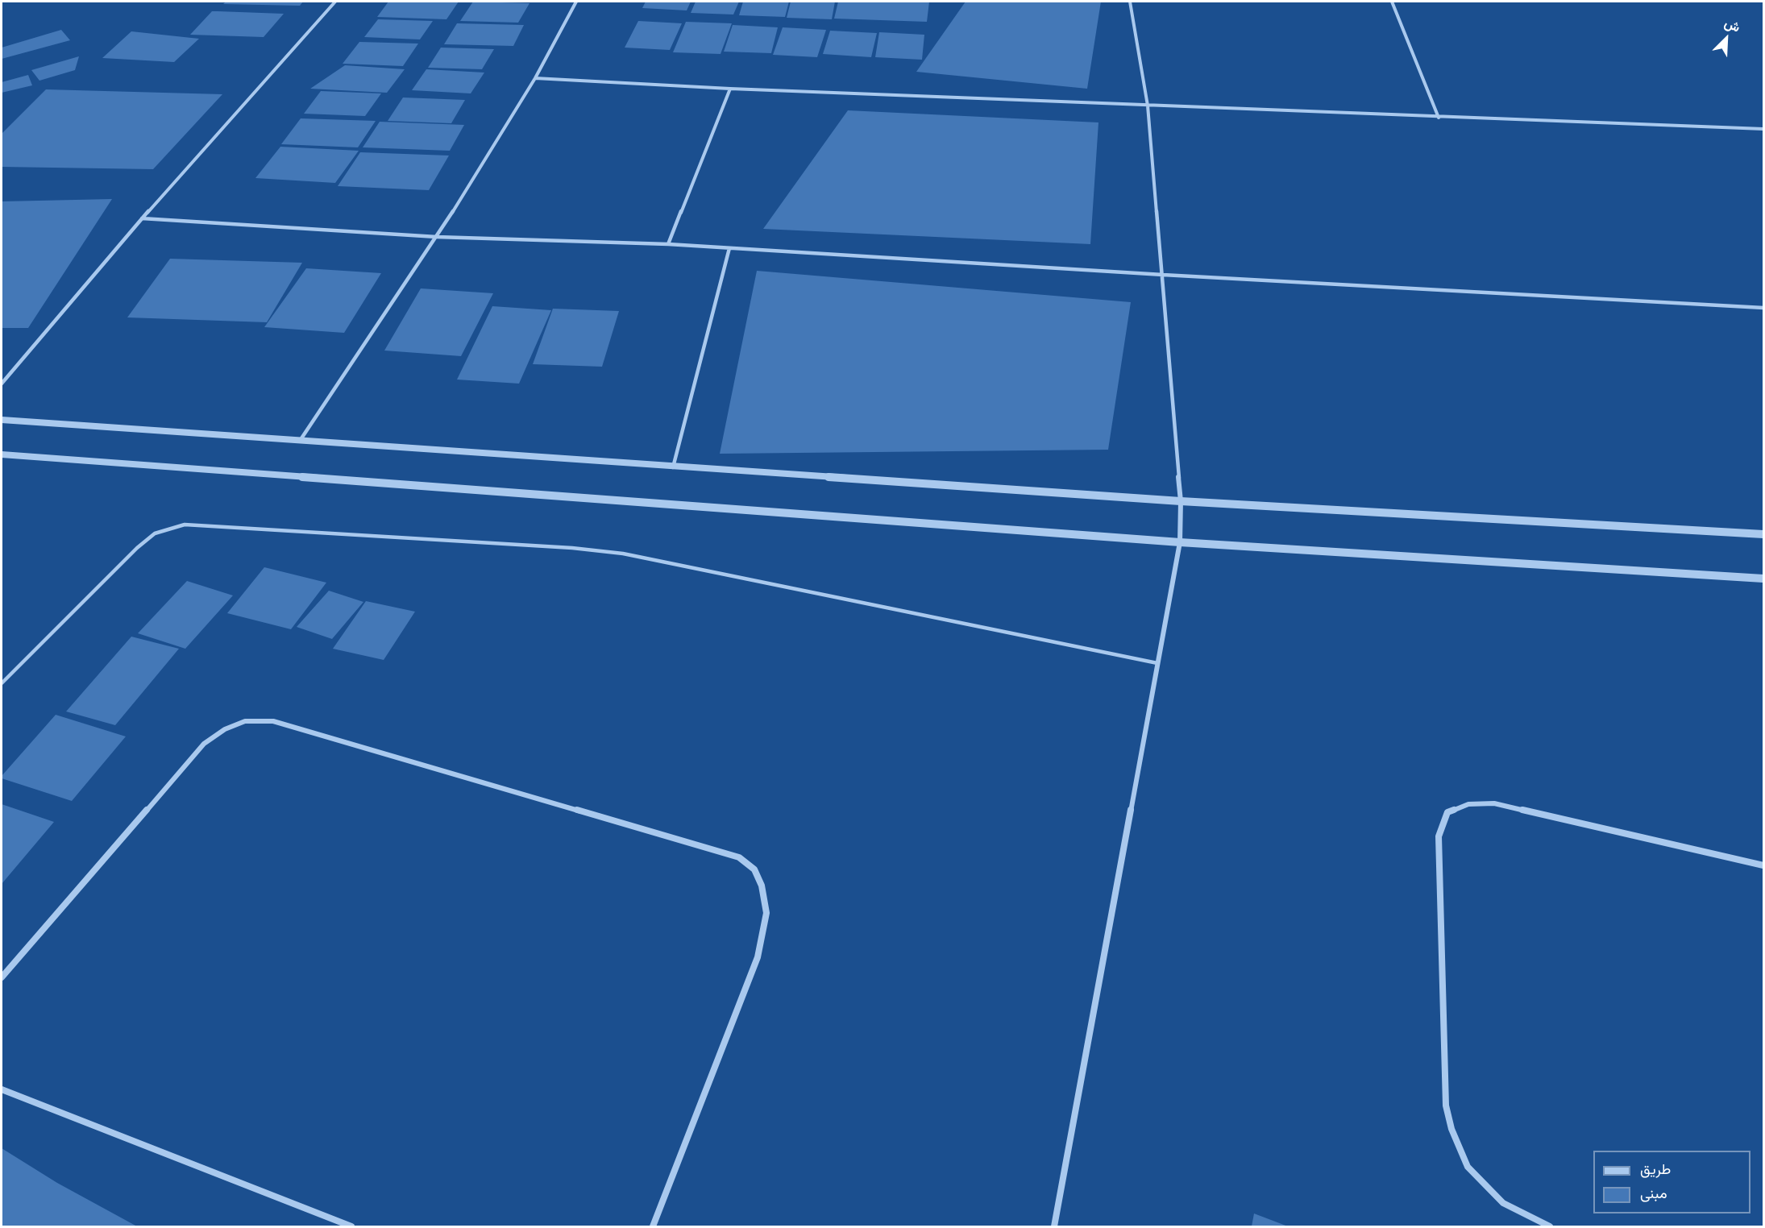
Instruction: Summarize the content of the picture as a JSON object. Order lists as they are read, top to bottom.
{
  "legend": ["طريق", "مبنى"],
  "north": "top right"
}
